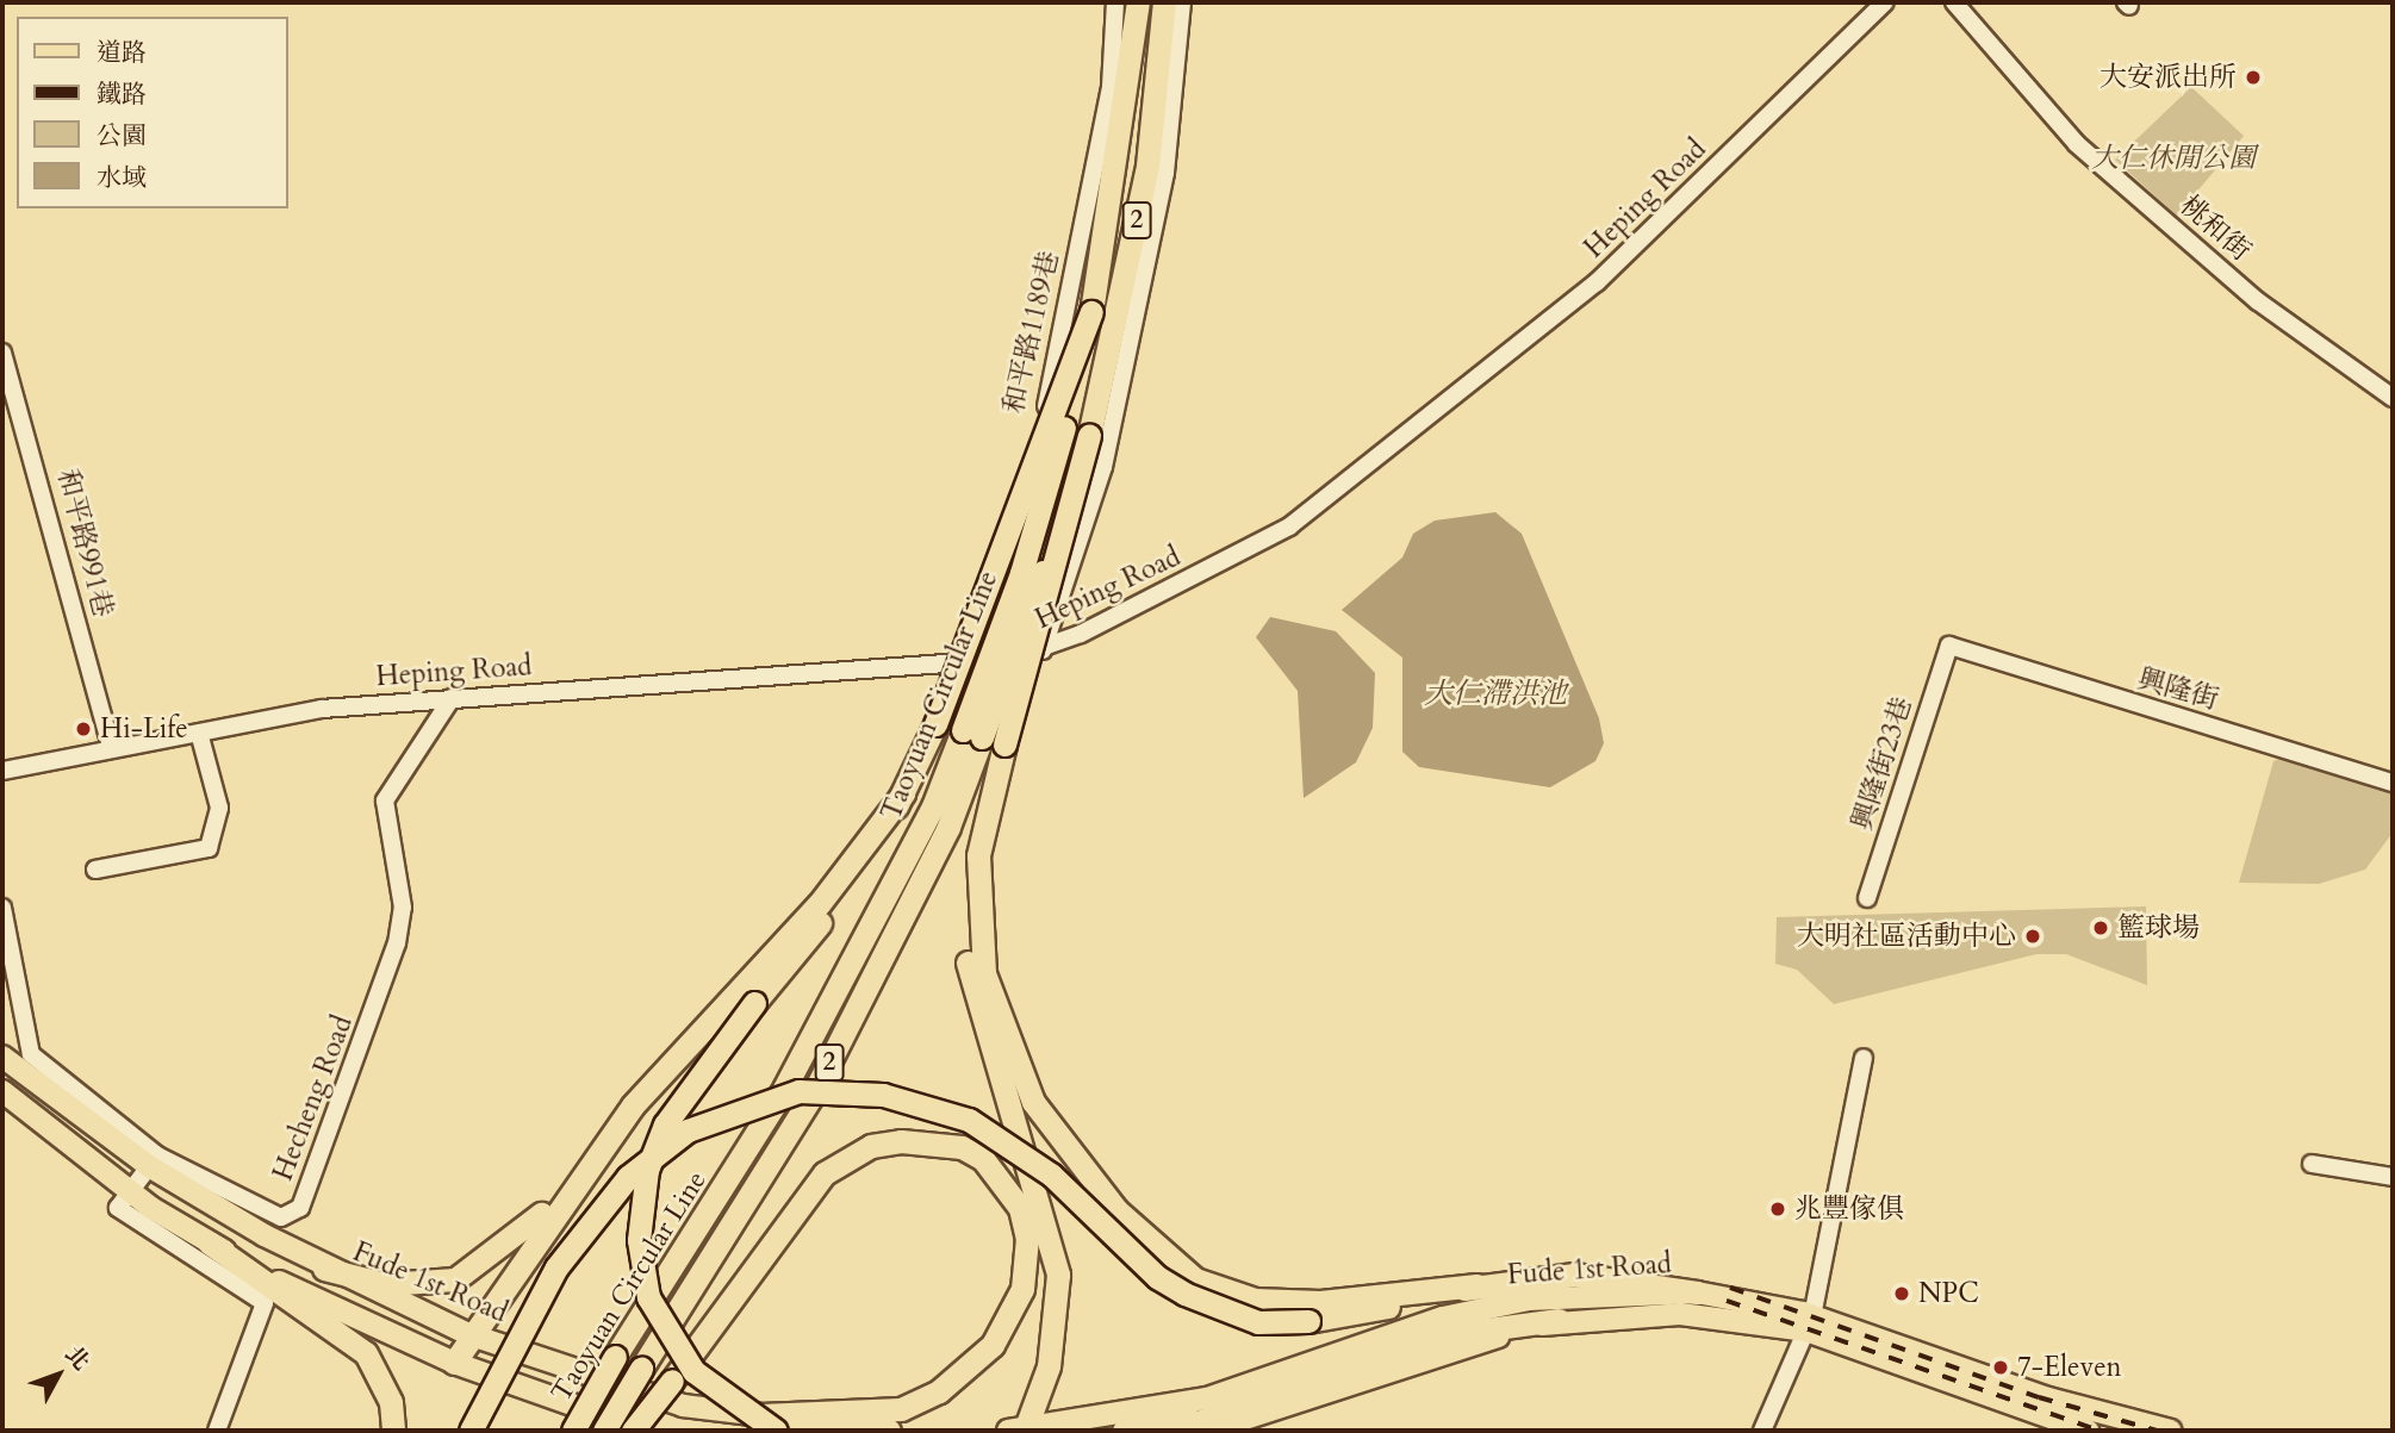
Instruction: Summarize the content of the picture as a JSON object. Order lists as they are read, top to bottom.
{
  "streets": {
    "highway": ["2", "Taoyuan Circular Line"],
    "main road": ["Fude 1st Road"],
    "street": [
      "Heping Road",
      "桃和街",
      "和平路1189巷",
      "和平路991巷",
      "興隆街",
      "興隆街23巷",
      "Hecheng Road"
    ]
  },
  "crossings": [
    ["Heping Road", "和平路1189巷"],
    ["Heping Road", "和平路991巷"],
    ["Heping Road", "Hecheng Road"],
    ["興隆街", "興隆街23巷"],
    ["Hecheng Road", "Fude 1st Road"]
  ],
  "water": ["大仁滯洪池"],
  "parks": ["大仁休閒公園"],
  "places": [
    "大安派出所",
    "Hi-Life",
    "籃球場",
    "大明社區活動中心",
    "兆豐傢俱",
    "NPC",
    "7-Eleven"
  ],
  "legend": [
    "道路",
    "鐵路",
    "公園",
    "水域"
  ],
  "north": "top right"
}
